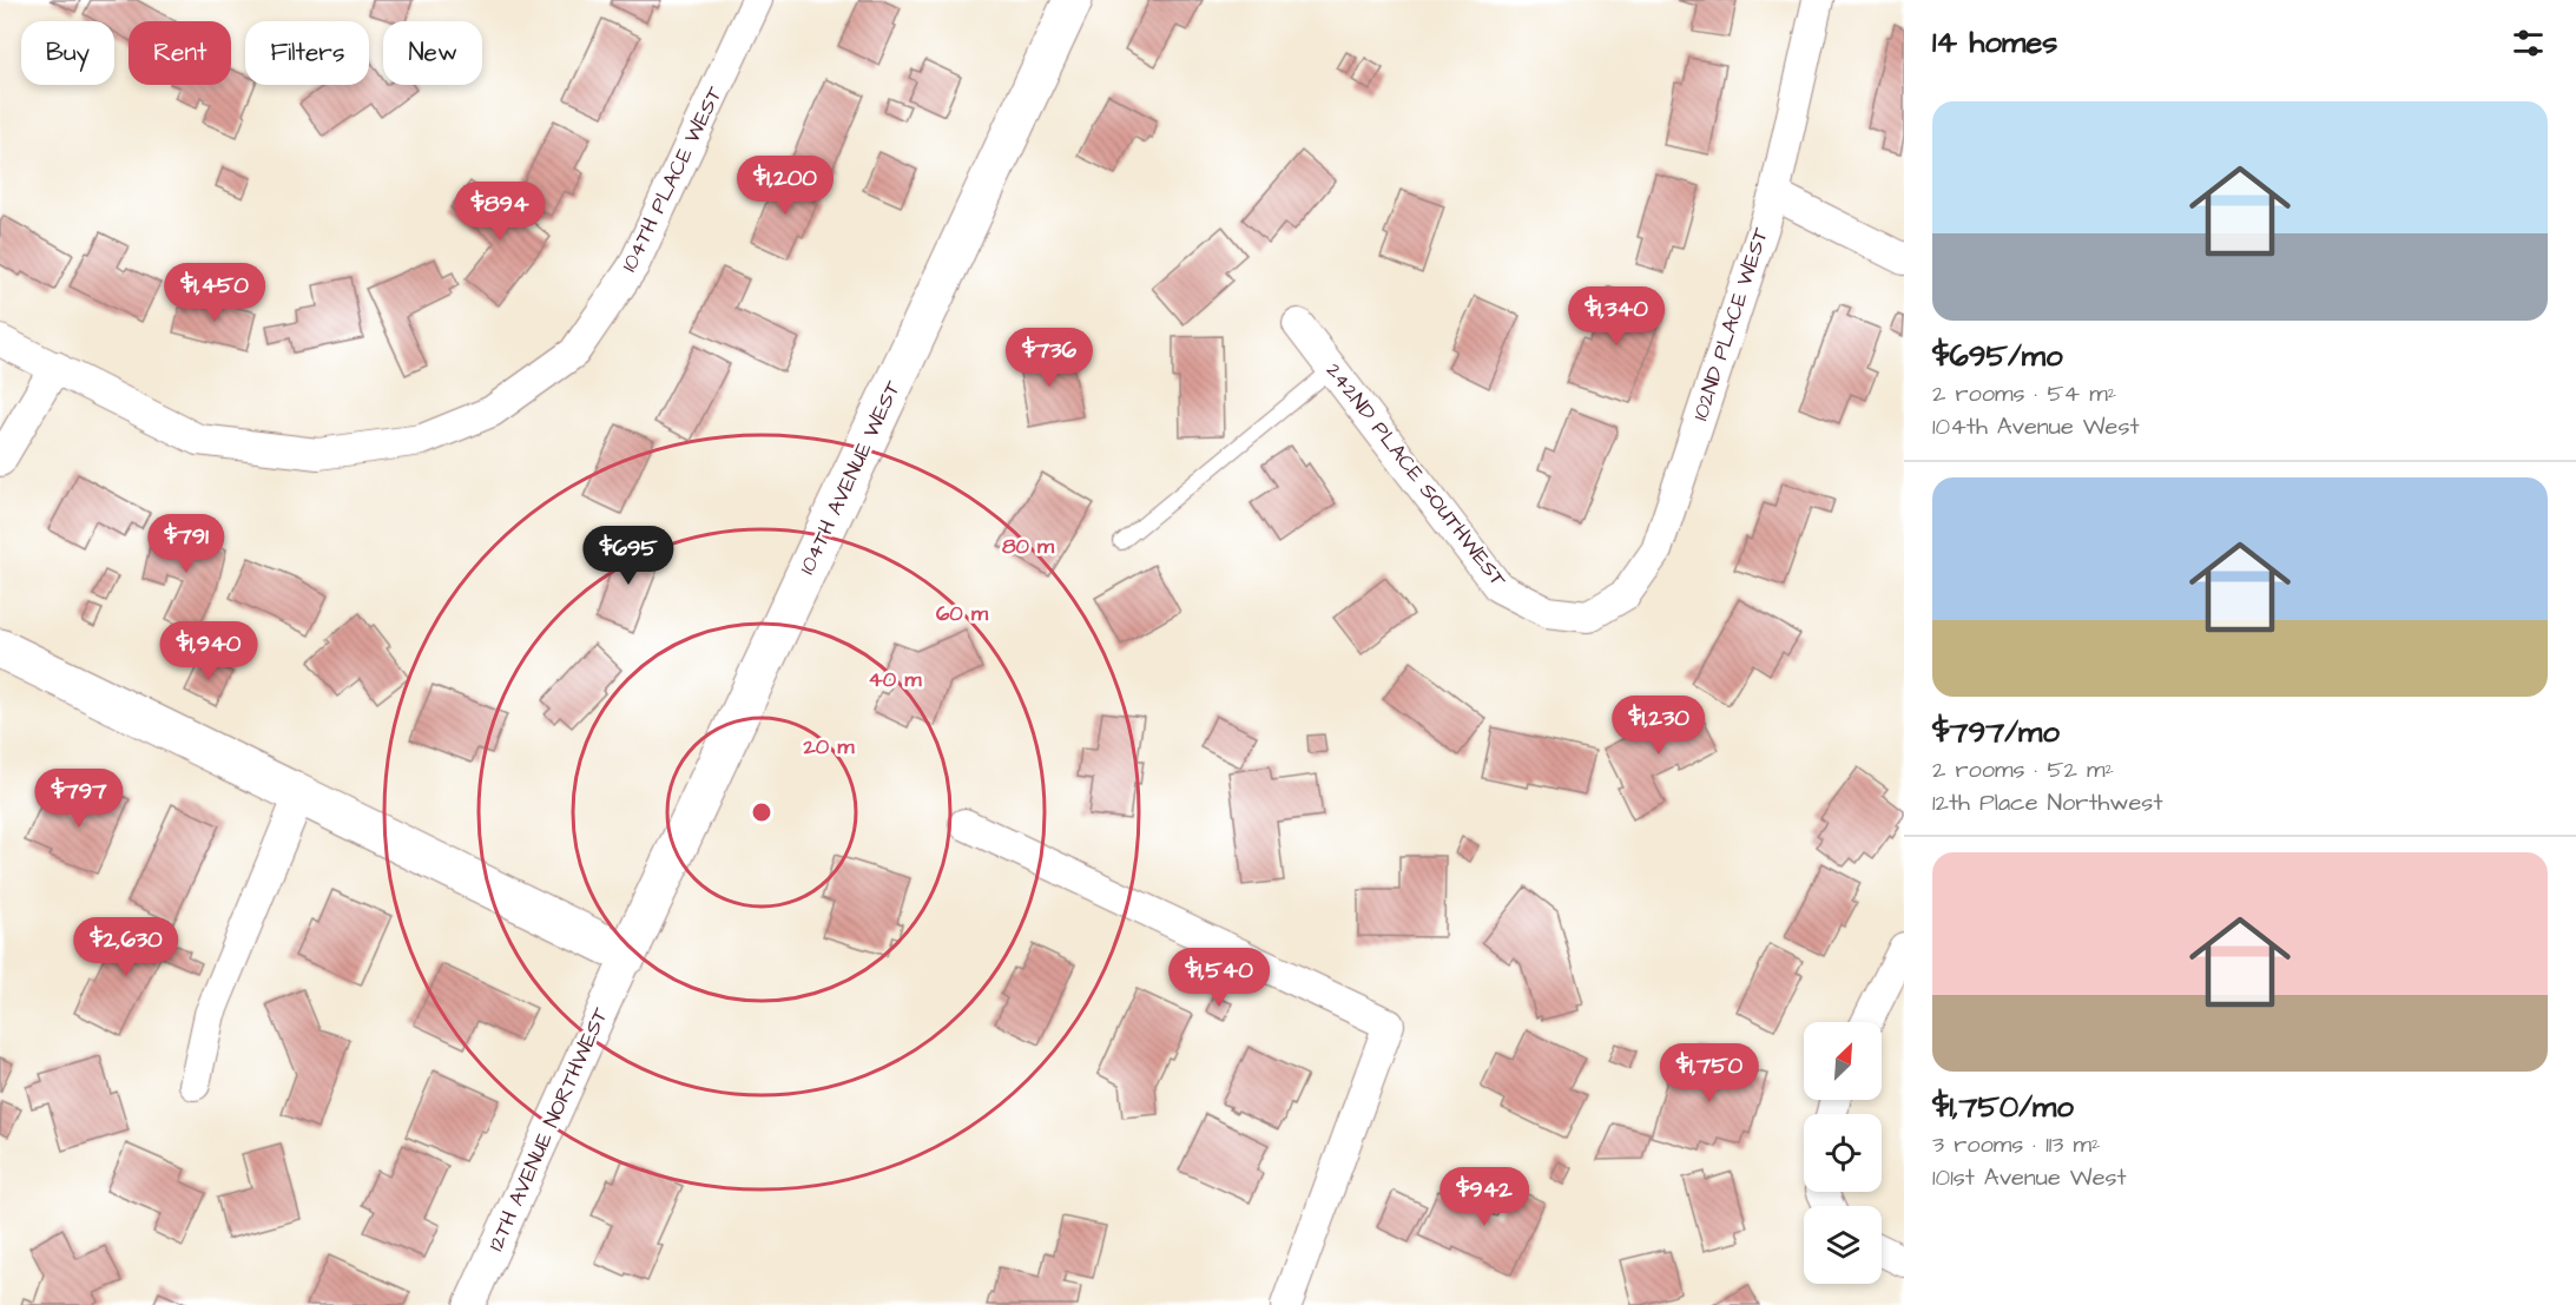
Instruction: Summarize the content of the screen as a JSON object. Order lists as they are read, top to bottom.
{
  "streets": {
    "street": [
      "104TH PLACE WEST",
      "102ND PLACE WEST",
      "242ND PLACE SOUTHWEST",
      "104TH AVENUE WEST",
      "12TH AVENUE NORTHWEST"
    ]
  },
  "crossings": [
    ["102ND PLACE WEST", "242ND PLACE SOUTHWEST"],
    ["104TH AVENUE WEST", "12TH AVENUE NORTHWEST"]
  ],
  "north": "top right",
  "page": {
    "heading": "14 homes",
    "chip": [
      "Buy",
      "Rent",
      "Filters",
      "New"
    ],
    "list": [
      {
        "name": "$695/mo",
        "note": "2 rooms · 54 m² · 104th Avenue West"
      },
      {
        "name": "$797/mo",
        "note": "2 rooms · 52 m² · 12th Place Northwest"
      },
      {
        "name": "$1,750/mo",
        "note": "3 rooms · 113 m² · 101st Avenue West"
      }
    ],
    "price": [
      "$1,200",
      "$894",
      "$1,450",
      "$1,340",
      "$736",
      "$791",
      "$695",
      "$1,940",
      "$1,230",
      "$797",
      "$2,630",
      "$1,540",
      "$1,750",
      "$942"
    ]
  },
  "rings": [
    "80 m",
    "60 m",
    "40 m",
    "20 m"
  ]
}
